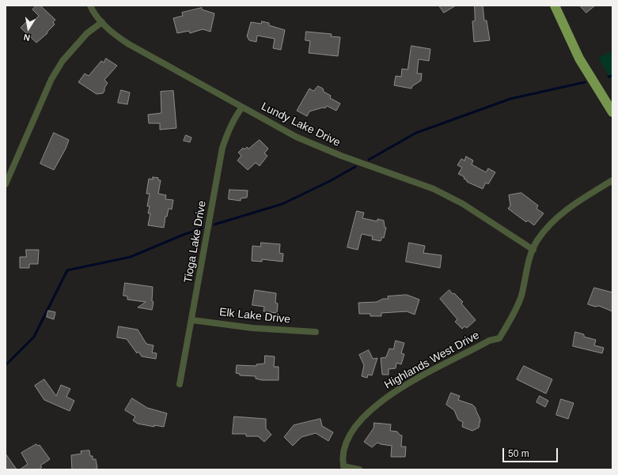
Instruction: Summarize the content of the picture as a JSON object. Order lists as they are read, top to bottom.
{
  "streets": {
    "street": [
      "Lundy Lake Drive",
      "Tioga Lake Drive",
      "Elk Lake Drive",
      "Highlands West Drive"
    ]
  },
  "crossings": [
    ["Lundy Lake Drive", "Tioga Lake Drive"],
    ["Lundy Lake Drive", "Highlands West Drive"],
    ["Tioga Lake Drive", "Elk Lake Drive"]
  ],
  "scale_bar": "50 m",
  "north": "bottom"
}
